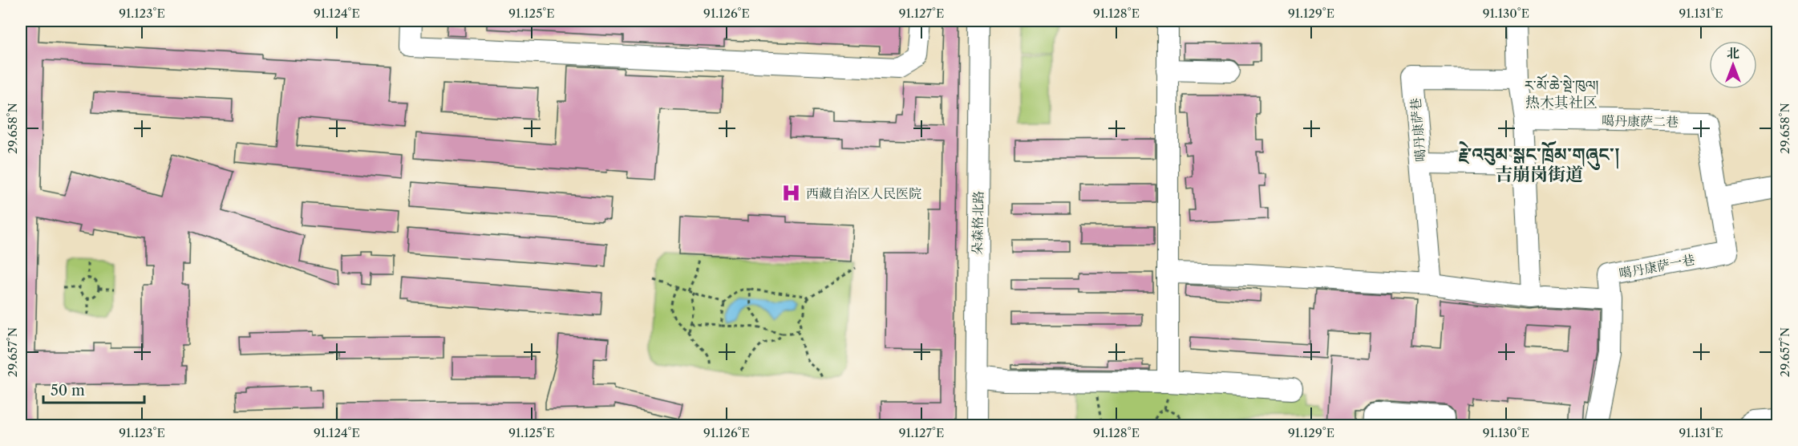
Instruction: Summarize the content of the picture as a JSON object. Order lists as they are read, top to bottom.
{
  "streets": {
    "street": [
      "噶丹康萨二巷",
      "噶丹康萨巷",
      "朵森格北路",
      "噶丹康萨一巷"
    ]
  },
  "crossings": [
    ["噶丹康萨二巷", "噶丹康萨一巷"]
  ],
  "districts": ["ར་མོ་ཆེ་སྡེ་ཁུལ། 热木其社区", "རྗེ་འབུམ་སྒང་ཁྲོམ་གཞུང་། 吉崩岗街道"],
  "places": {
    "hospital": ["西藏自治区人民医院"]
  },
  "scale_bar": "50 m",
  "north": "top",
  "coordinates": [
    "91.123°E",
    "91.124°E",
    "91.125°E",
    "91.126°E",
    "91.127°E",
    "91.128°E",
    "91.129°E",
    "91.130°E",
    "91.131°E",
    "29.658°N",
    "29.657°N"
  ]
}
